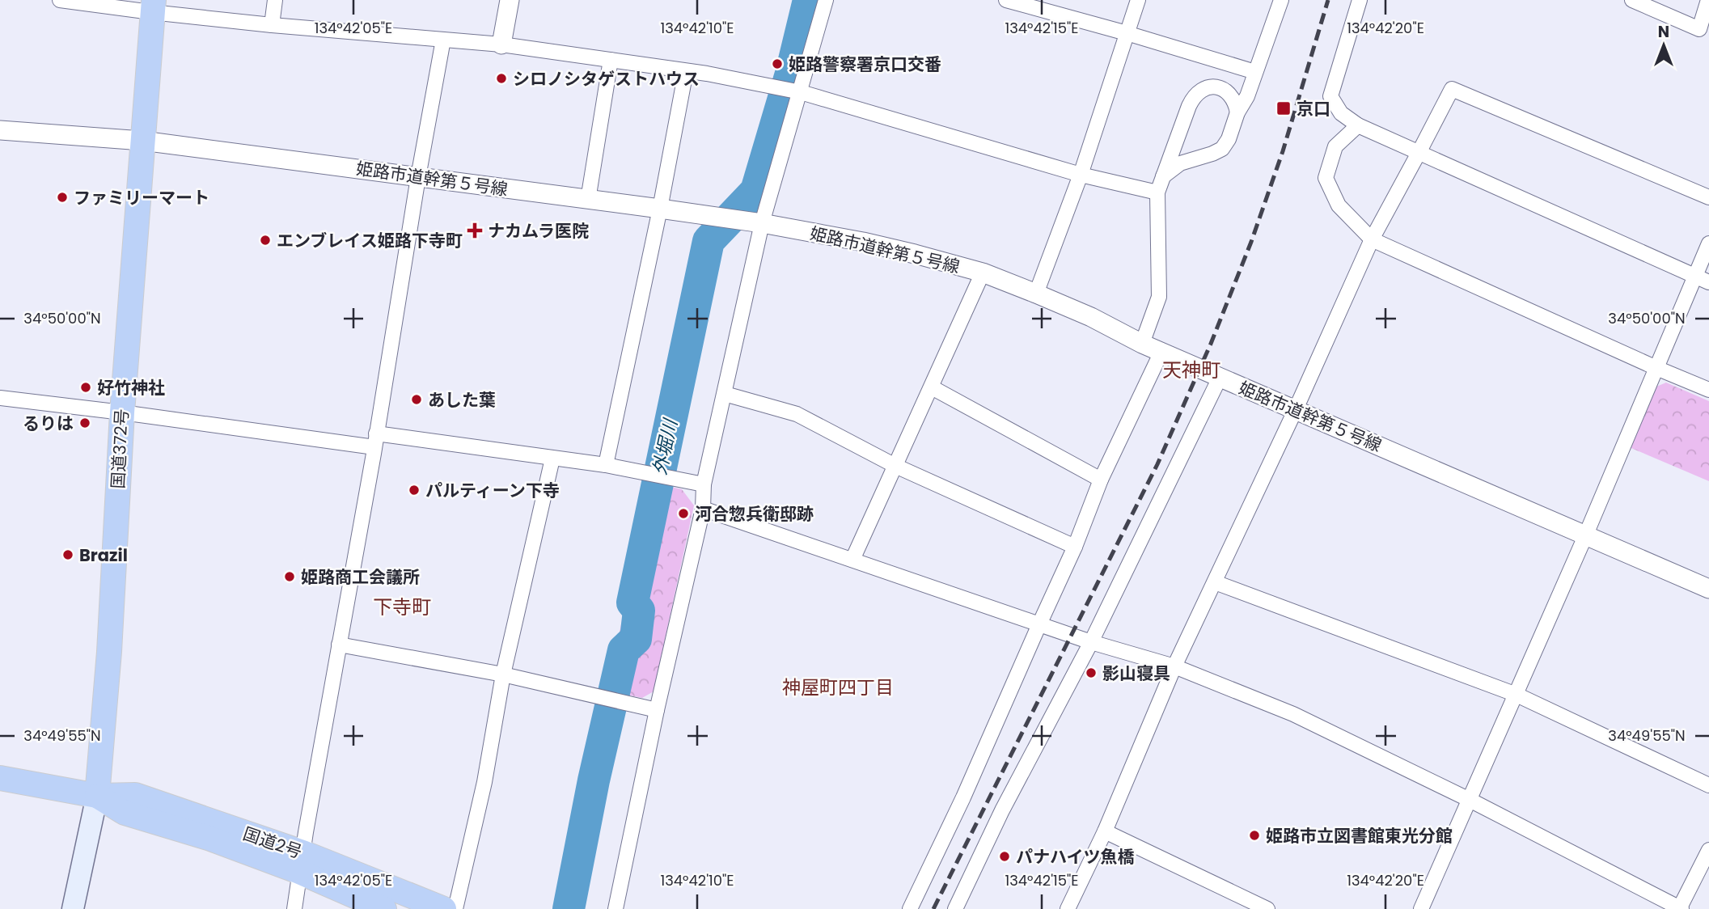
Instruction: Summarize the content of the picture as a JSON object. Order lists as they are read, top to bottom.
{
  "streets": {
    "highway": ["国道372号", "国道2号"],
    "street": ["姫路市道幹第５号線"]
  },
  "crossings": [
    ["姫路市道幹第５号線", "国道372号"],
    ["国道372号", "国道2号"]
  ],
  "districts": ["天神町", "下寺町", "神屋町四丁目"],
  "water": ["外堀川"],
  "places": {
    "other": [
      "姫路警察署京口交番",
      "シロノシタゲストハウス",
      "ファミリーマート",
      "エンブレイス姫路下寺町",
      "好竹神社",
      "あした葉",
      "るりは",
      "パルティーン下寺",
      "河合惣兵衛邸跡",
      "Brazil",
      "姫路商工会議所",
      "影山寝具",
      "姫路市立図書館東光分館",
      "パナハイツ魚橋"
    ],
    "transit": ["京口"],
    "health": ["ナカムラ医院"]
  },
  "north": "top",
  "coordinates": [
    "134°42'05\"E",
    "134°42'10\"E",
    "134°42'15\"E",
    "134°42'20\"E",
    "34°50'00\"N",
    "34°49'55\"N"
  ]
}
